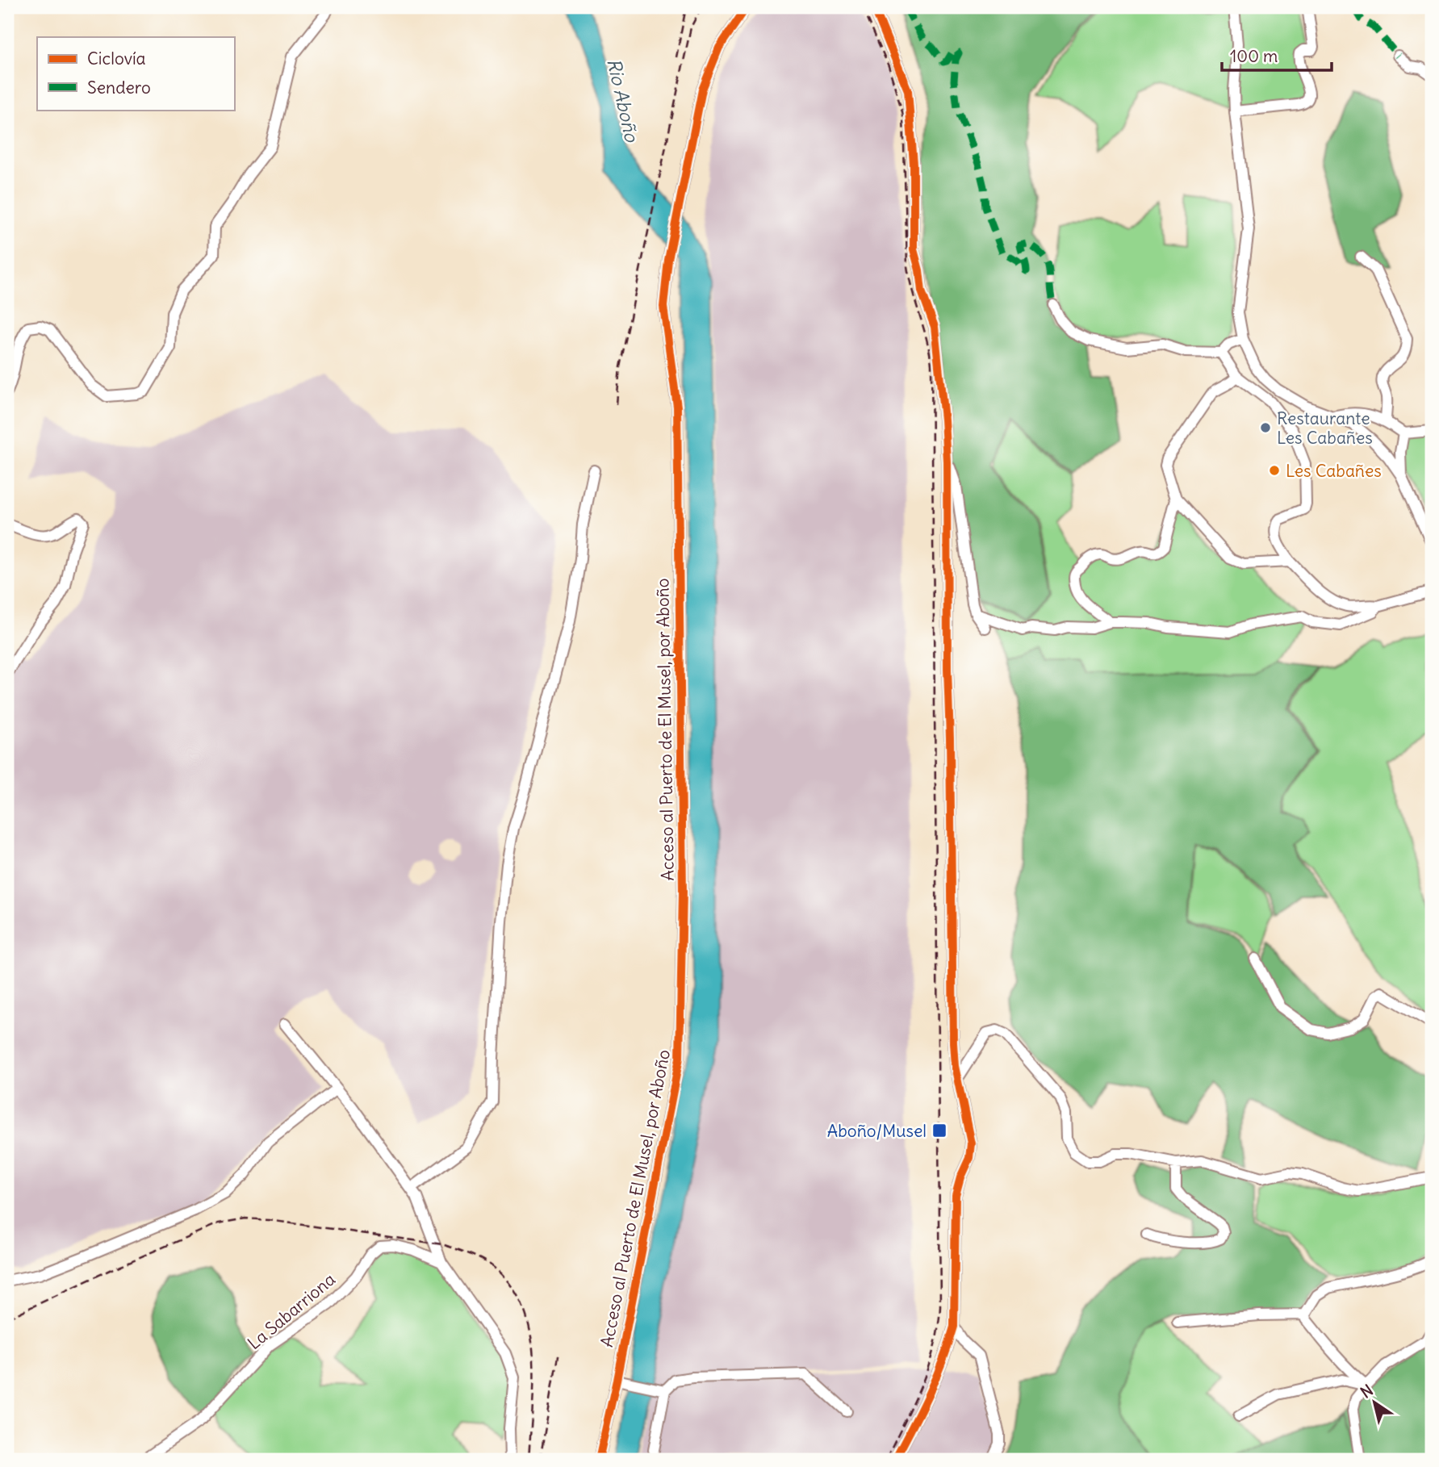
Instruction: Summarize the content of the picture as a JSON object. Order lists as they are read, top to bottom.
{
  "streets": {
    "street": ["Acceso al Puerto de El Musel, por Aboño", "La Sabarriona"]
  },
  "water": ["Rio Aboño"],
  "places": {
    "other": ["Restaurante Les Cabañes", "Les Cabañes"],
    "transit": ["Aboño/Musel"]
  },
  "legend": ["Ciclovía", "Sendero"],
  "scale_bar": "100 m",
  "north": "top left"
}
